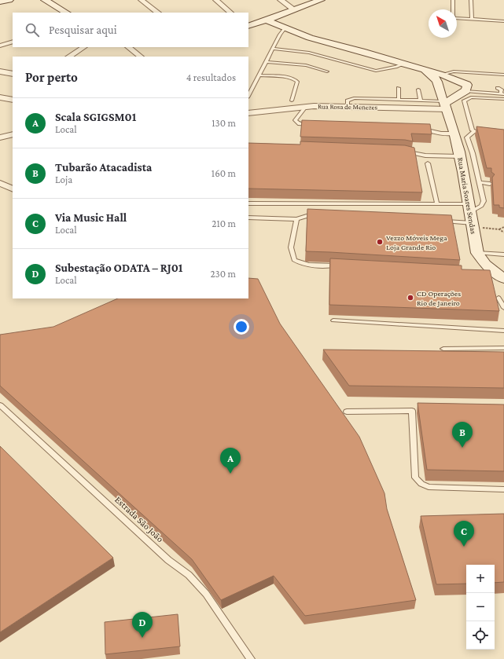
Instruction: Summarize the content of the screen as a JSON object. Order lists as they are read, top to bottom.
{
  "streets": {
    "main road": ["Rua Maria Soares Sendas"],
    "street": ["Rua Rosa de Menezes"],
    "lane": ["Estrada São João"]
  },
  "crossings": [
    ["Rua Rosa de Menezes", "Rua Maria Soares Sendas"]
  ],
  "places": ["Vezzo Móveis Mega Loja Grande Rio", "CD Operações Rio de Janeiro"],
  "north": "top left",
  "page": {
    "search": "Pesquisar aqui",
    "heading": ["Por perto", "4 resultados"],
    "list": [
      {
        "mark": "A",
        "name": "Scala SGIGSM01",
        "note": "Local",
        "value": "130 m"
      },
      {
        "mark": "B",
        "name": "Tubarão Atacadista",
        "note": "Loja",
        "value": "160 m"
      },
      {
        "mark": "C",
        "name": "Via Music Hall",
        "note": "Local",
        "value": "210 m"
      },
      {
        "mark": "D",
        "name": "Subestação ODATA – RJ01",
        "note": "Local",
        "value": "230 m"
      }
    ],
    "pins": [
      "B",
      "A",
      "C",
      "D"
    ],
    "map_buttons": ["+", "−"]
  }
}
